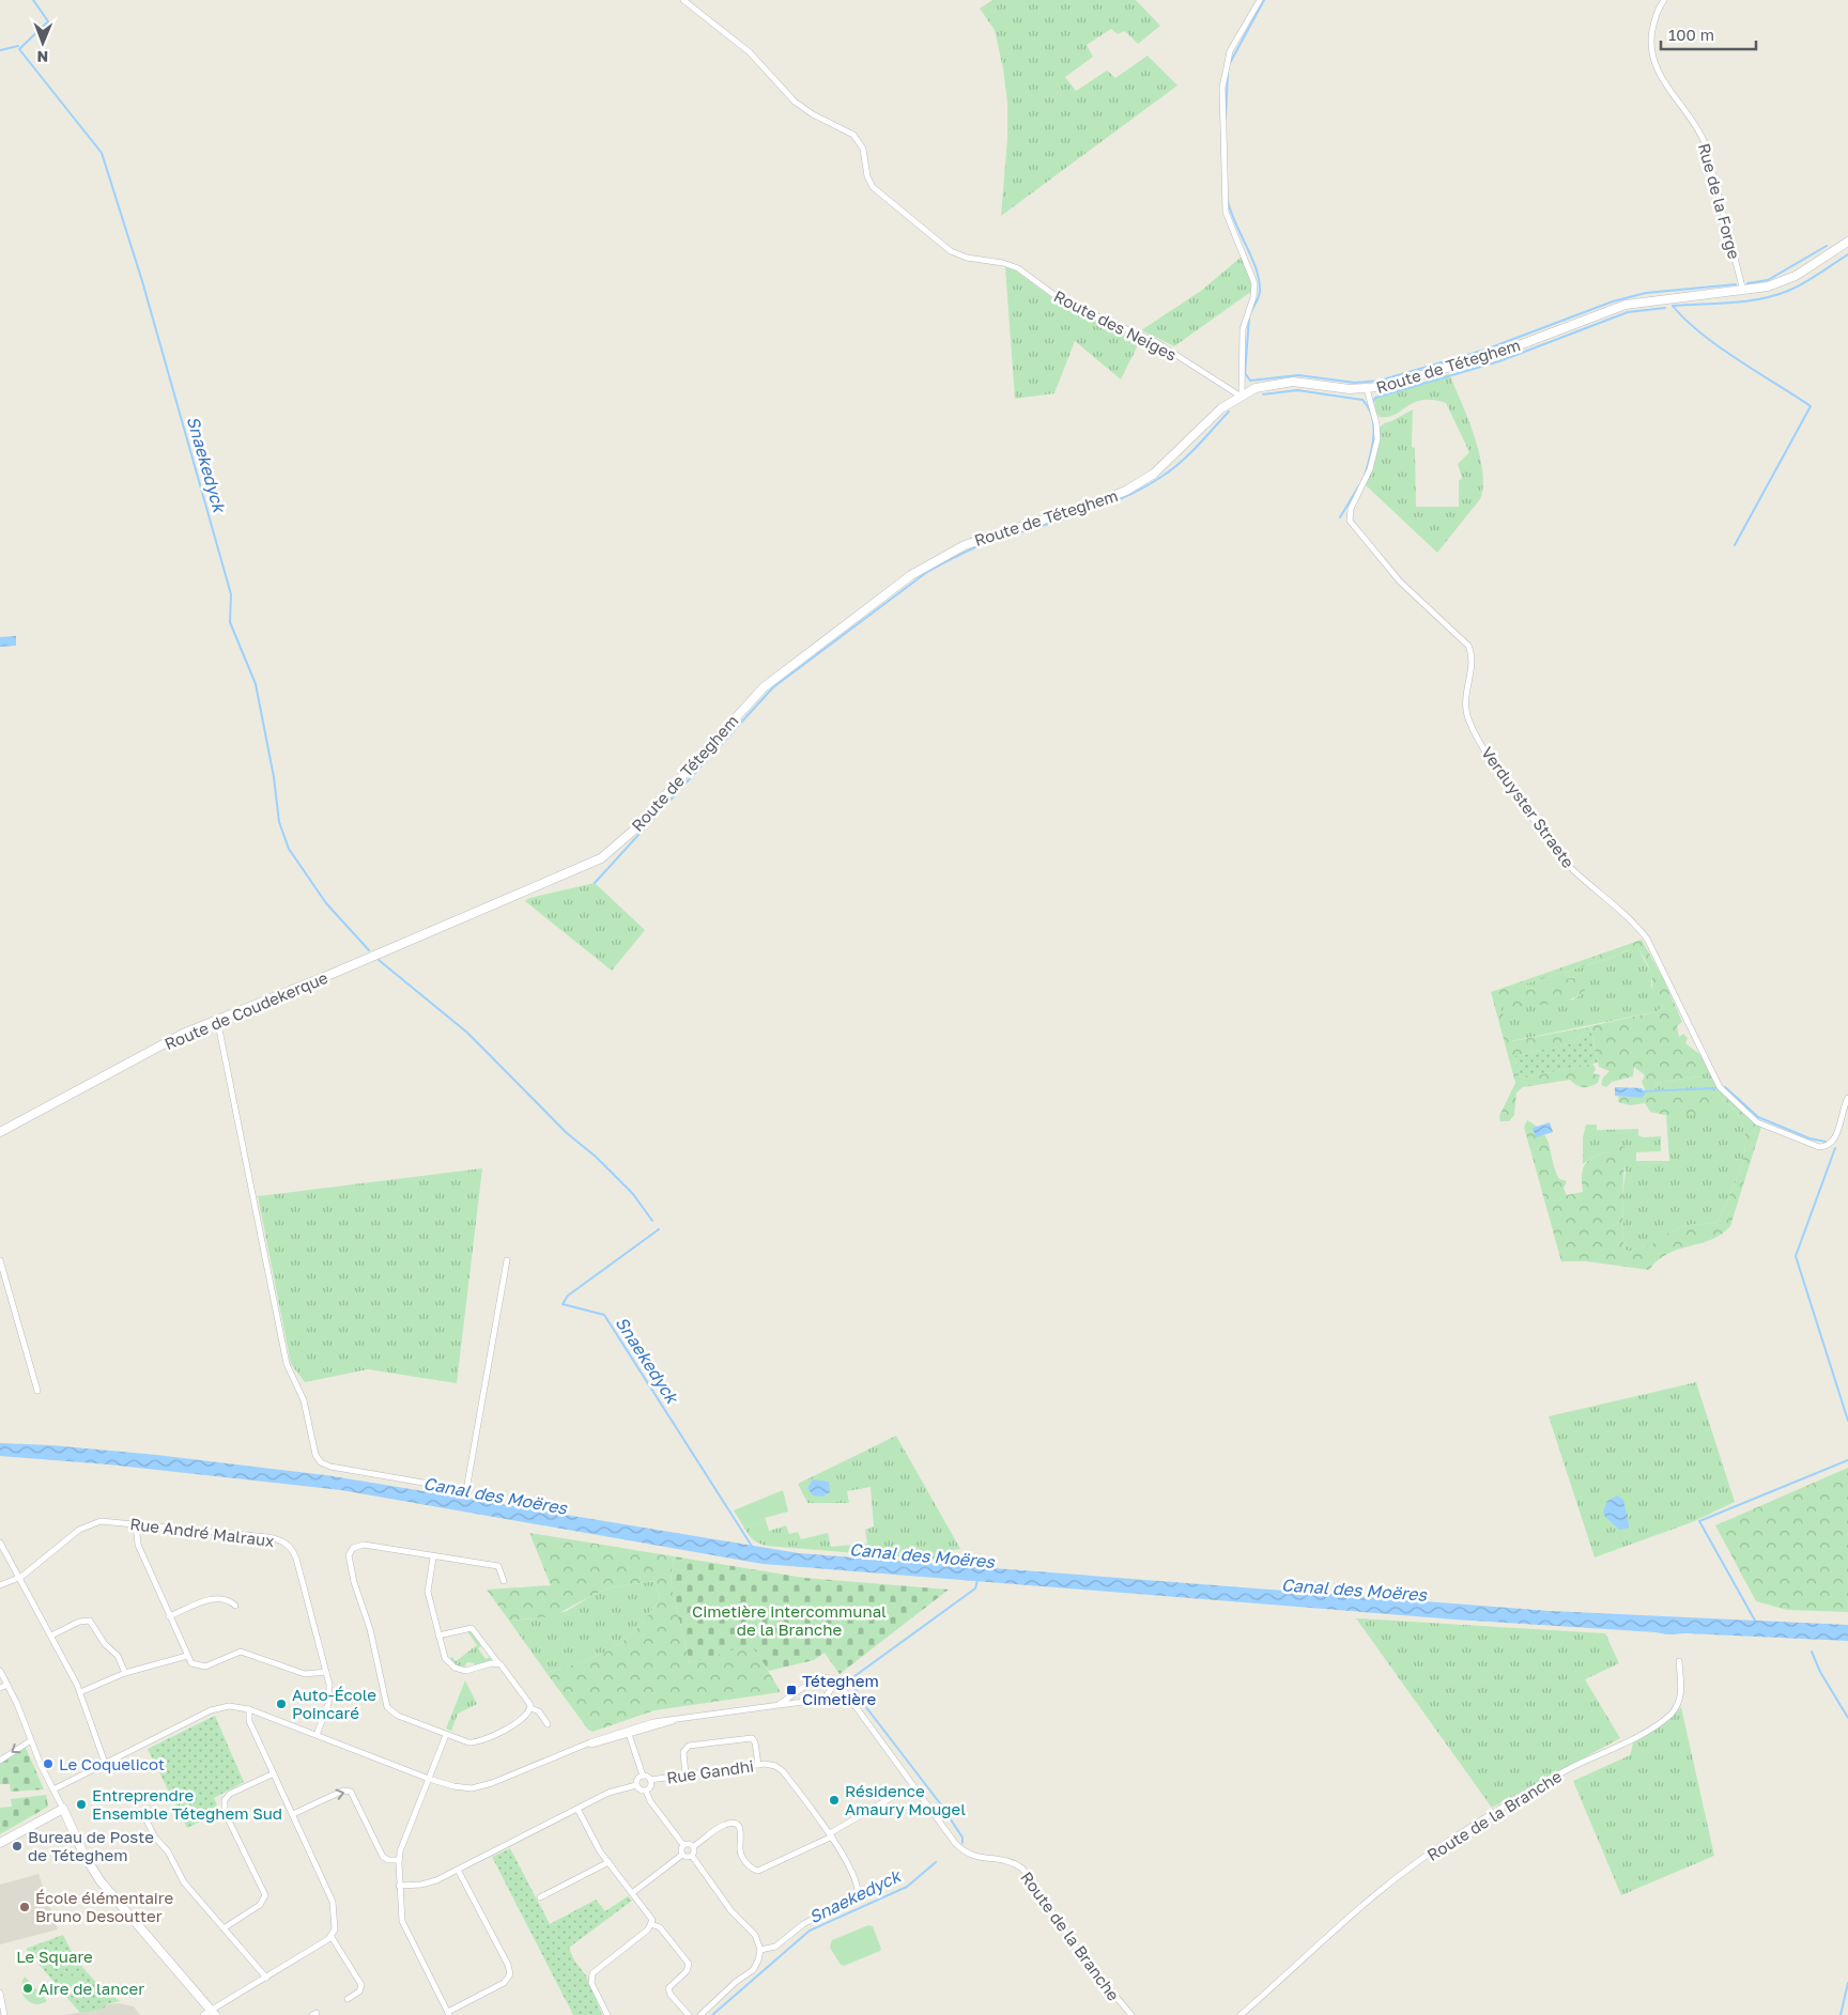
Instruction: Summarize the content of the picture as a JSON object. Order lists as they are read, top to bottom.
{
  "streets": {
    "main road": ["Route de Téteghem", "Route de Coudekerque"],
    "street": [
      "Rue de la Forge",
      "Route des Neiges",
      "Verduyster Straete",
      "Rue André Malraux",
      "Rue Gandhi",
      "Route de la Branche"
    ]
  },
  "crossings": [
    ["Rue de la Forge", "Route de Téteghem"],
    ["Route des Neiges", "Route de Téteghem"],
    ["Route de Téteghem", "Verduyster Straete"],
    ["Route de Téteghem", "Route de Coudekerque"]
  ],
  "water": ["Snaekedyck", "Canal des Moëres"],
  "parks": ["Cimetière intercommunal de la Branche", "Le Square"],
  "places": {
    "transit": ["Téteghem Cimetière"],
    "other": [
      "Auto-École Poincaré",
      "Le Coquelicot",
      "Résidence Amaury Mougel",
      "Entreprendre Ensemble Téteghem Sud",
      "Bureau de Poste de Téteghem",
      "École élémentaire Bruno Desoutter",
      "Aire de lancer"
    ]
  },
  "scale_bar": "100 m",
  "north": "bottom"
}
